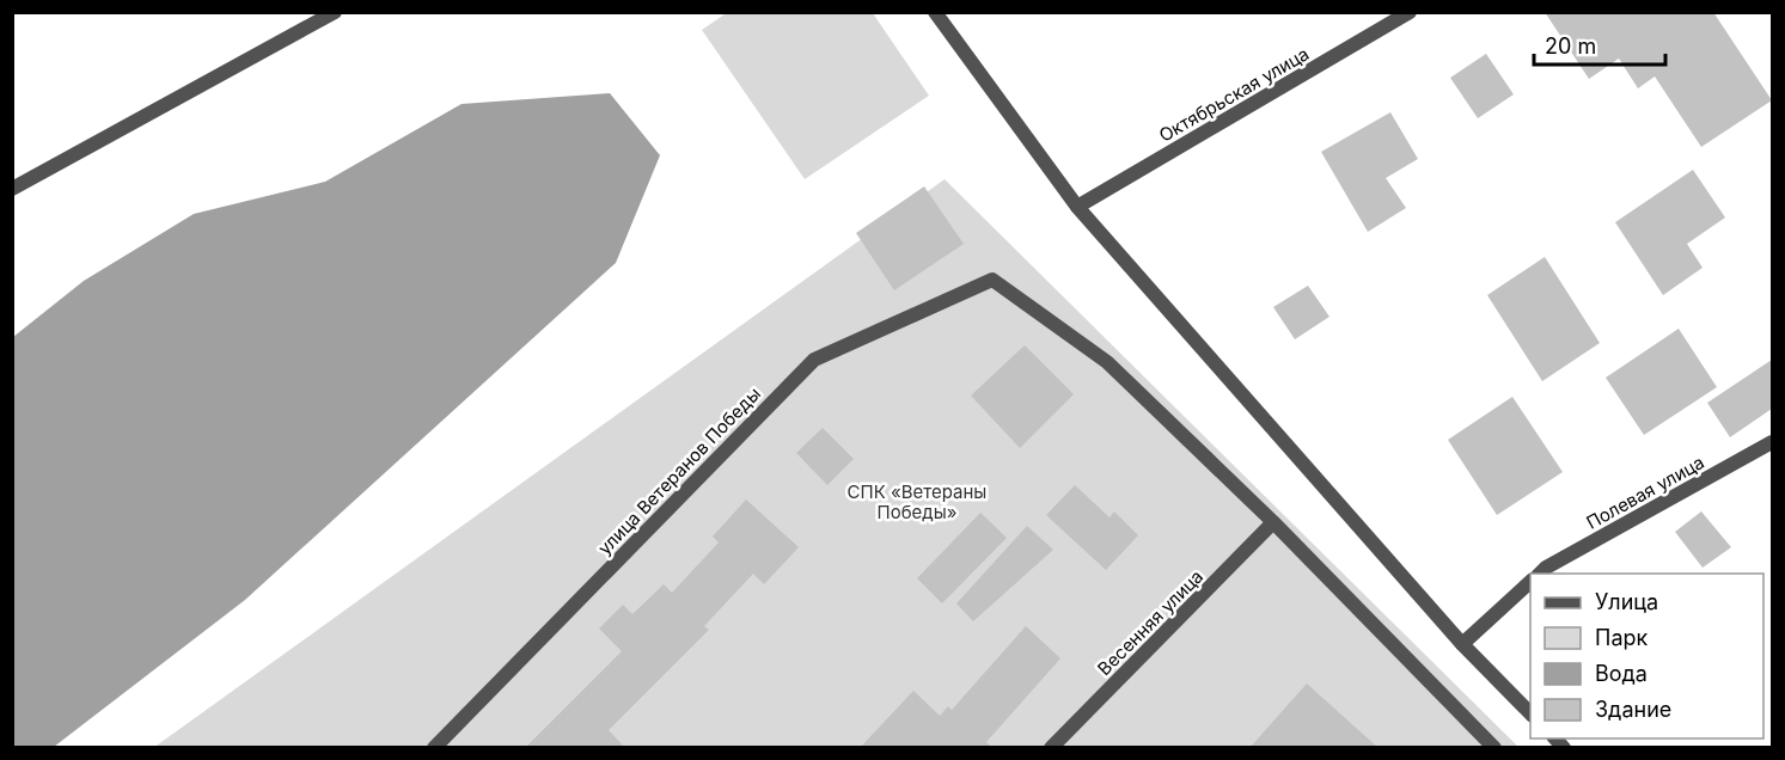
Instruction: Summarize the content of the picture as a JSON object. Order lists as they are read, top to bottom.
{
  "streets": {
    "street": [
      "Октябрьская улица",
      "улица Ветеранов Победы",
      "Полевая улица",
      "Весенняя улица"
    ]
  },
  "crossings": [
    ["улица Ветеранов Победы", "Весенняя улица"]
  ],
  "parks": ["СПК «Ветераны Победы»"],
  "legend": [
    "Улица",
    "Парк",
    "Вода",
    "Здание"
  ],
  "scale_bar": "20 m"
}
